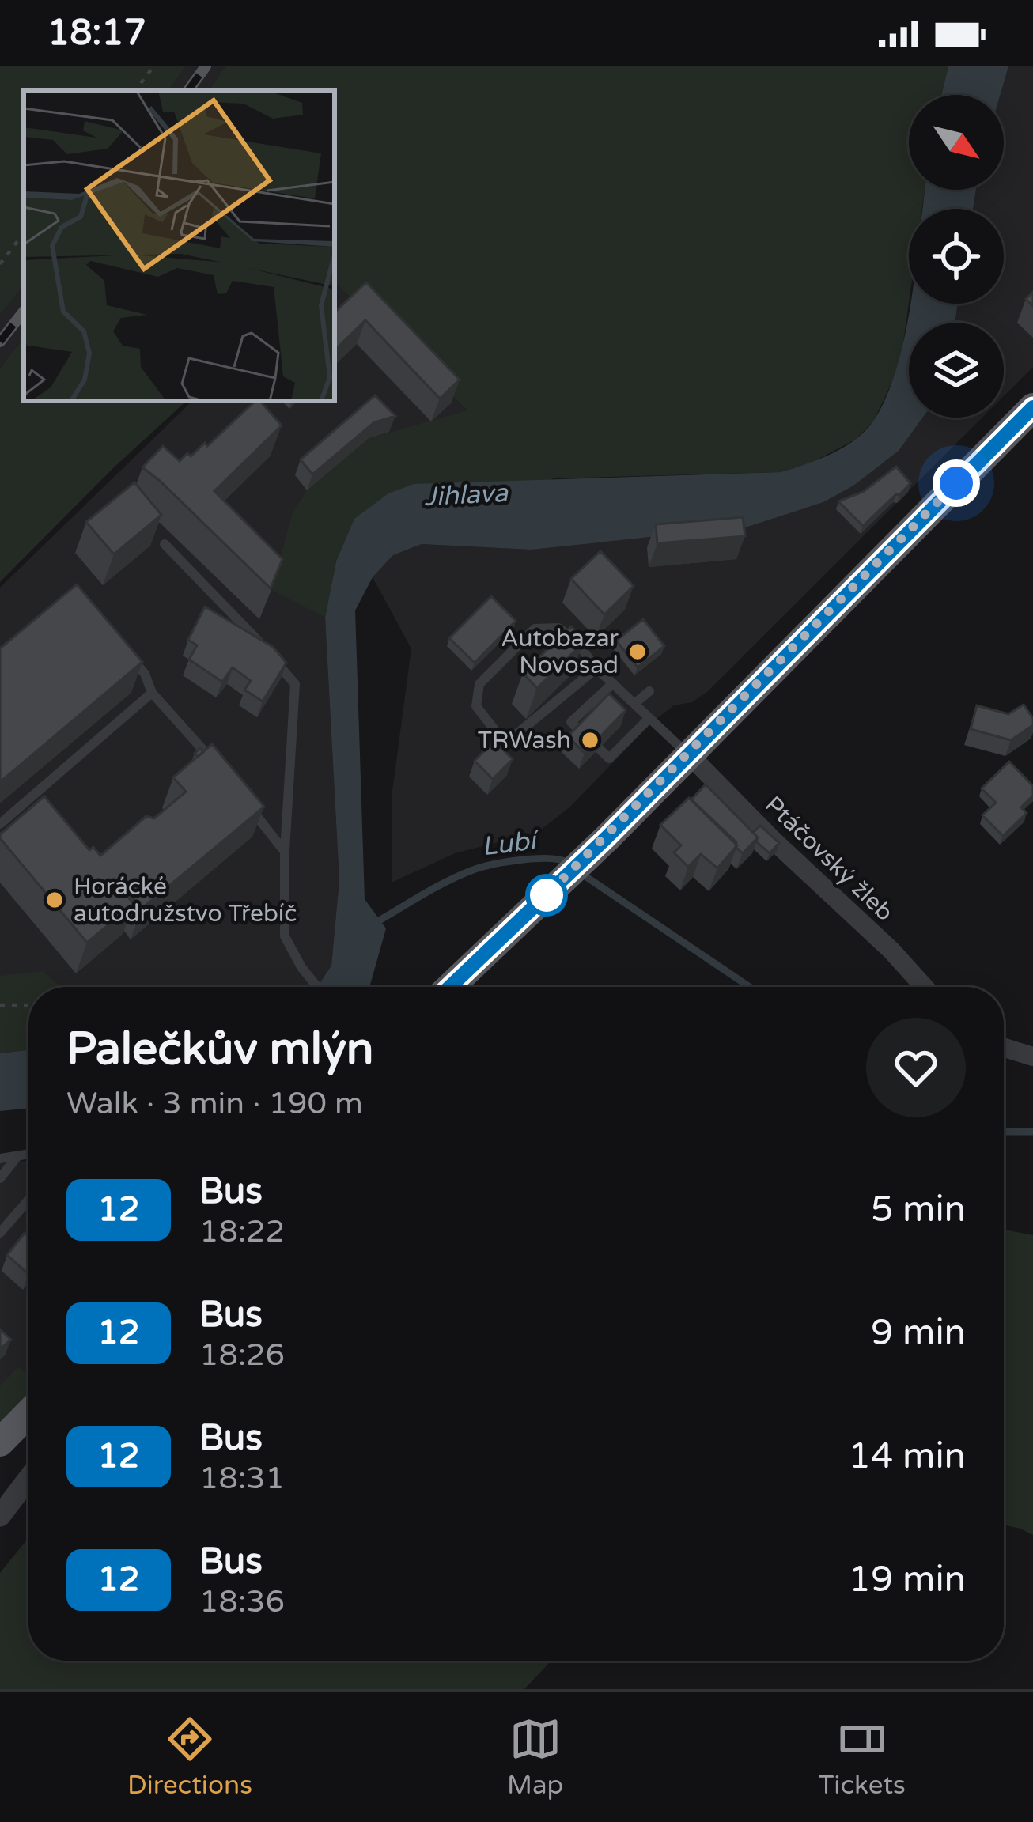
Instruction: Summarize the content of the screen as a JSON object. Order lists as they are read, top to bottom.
{
  "streets": {
    "street": ["Ptáčovský žleb"]
  },
  "water": ["Jihlava", "Lubí"],
  "places": ["Autobazar Novosad", "TRWash", "Horácké autodružstvo Třebíč"],
  "lines": ["bus line 12"],
  "north": "bottom right",
  "page": {
    "status": "18:17",
    "heading": ["Palečkův mlýn", "Walk · 3 min · 190 m"],
    "list": [
      {
        "mark": "12",
        "name": "Bus",
        "note": "18:22",
        "value": "5 min"
      },
      {
        "mark": "12",
        "name": "Bus",
        "note": "18:26",
        "value": "9 min"
      },
      {
        "mark": "12",
        "name": "Bus",
        "note": "18:31",
        "value": "14 min"
      },
      {
        "mark": "12",
        "name": "Bus",
        "note": "18:36",
        "value": "19 min"
      }
    ],
    "tabs": ["Directions", "Map", "Tickets"]
  }
}
